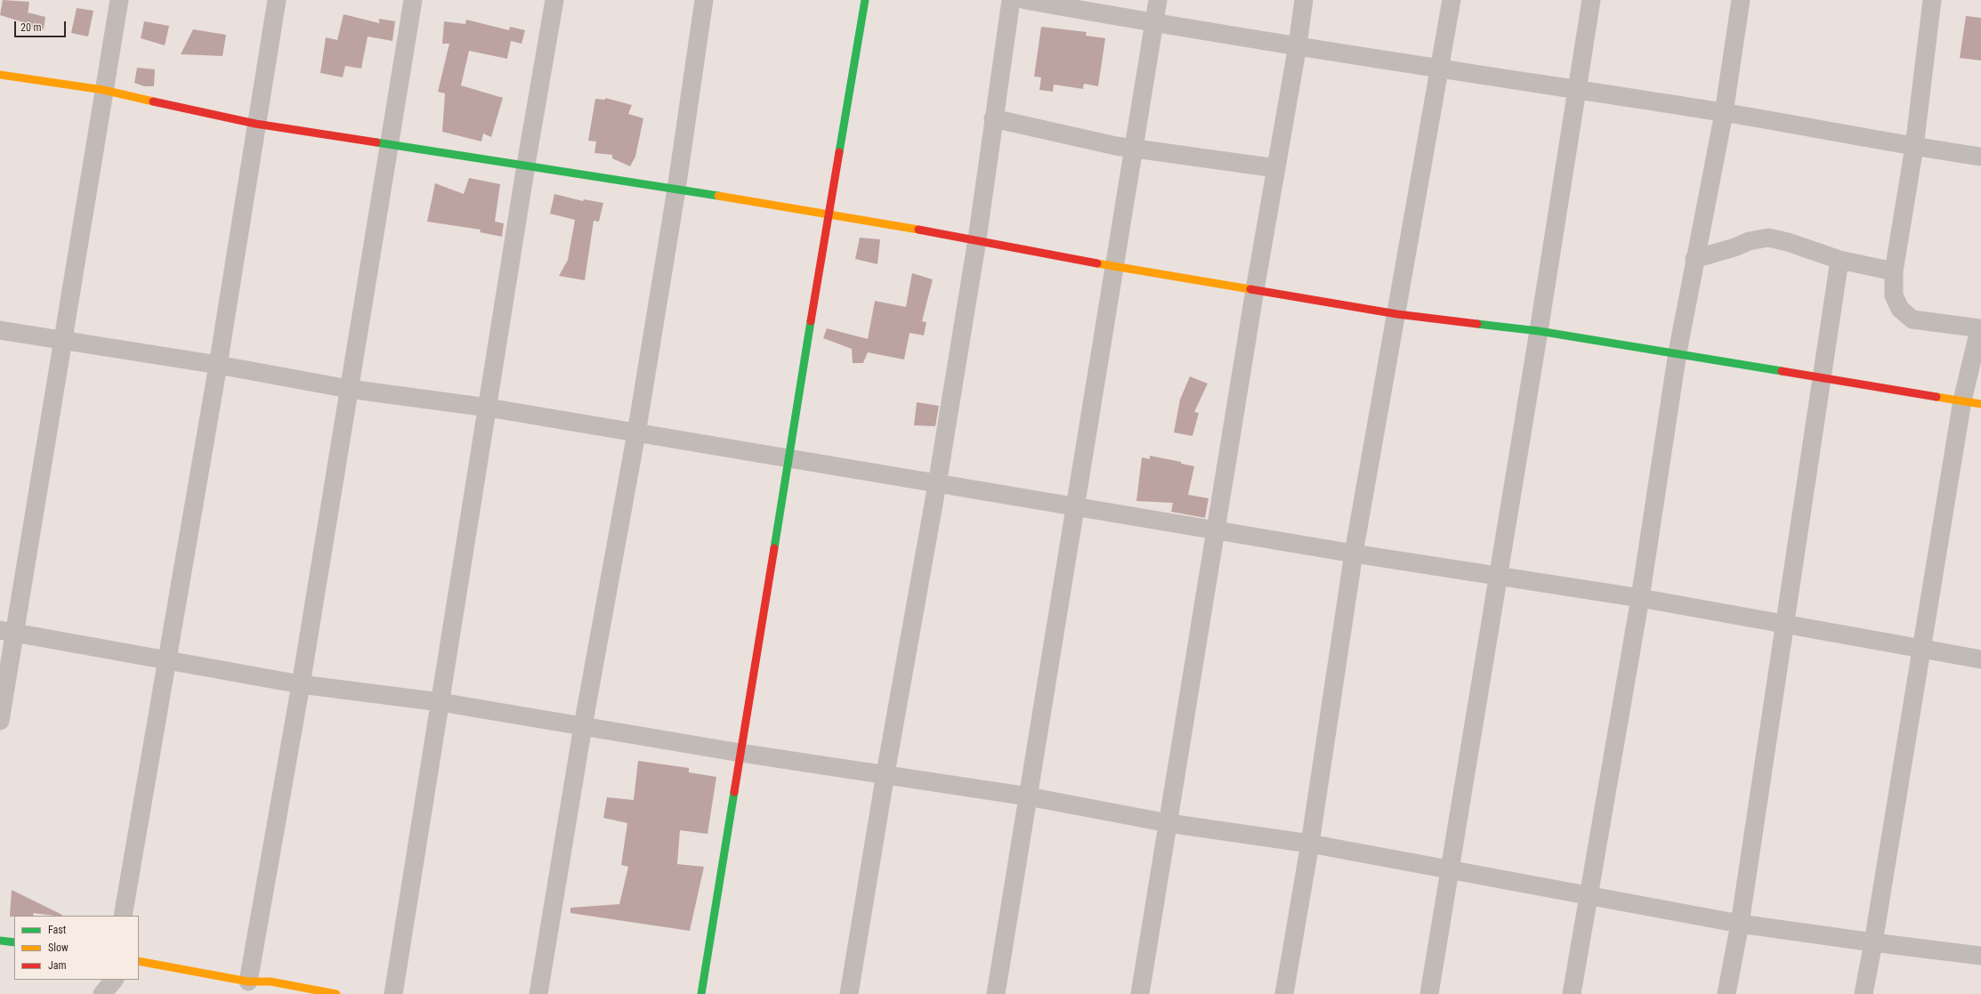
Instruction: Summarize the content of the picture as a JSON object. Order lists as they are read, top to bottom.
{
  "legend": ["Fast", "Slow", "Jam"],
  "scale_bar": "20 m"
}
